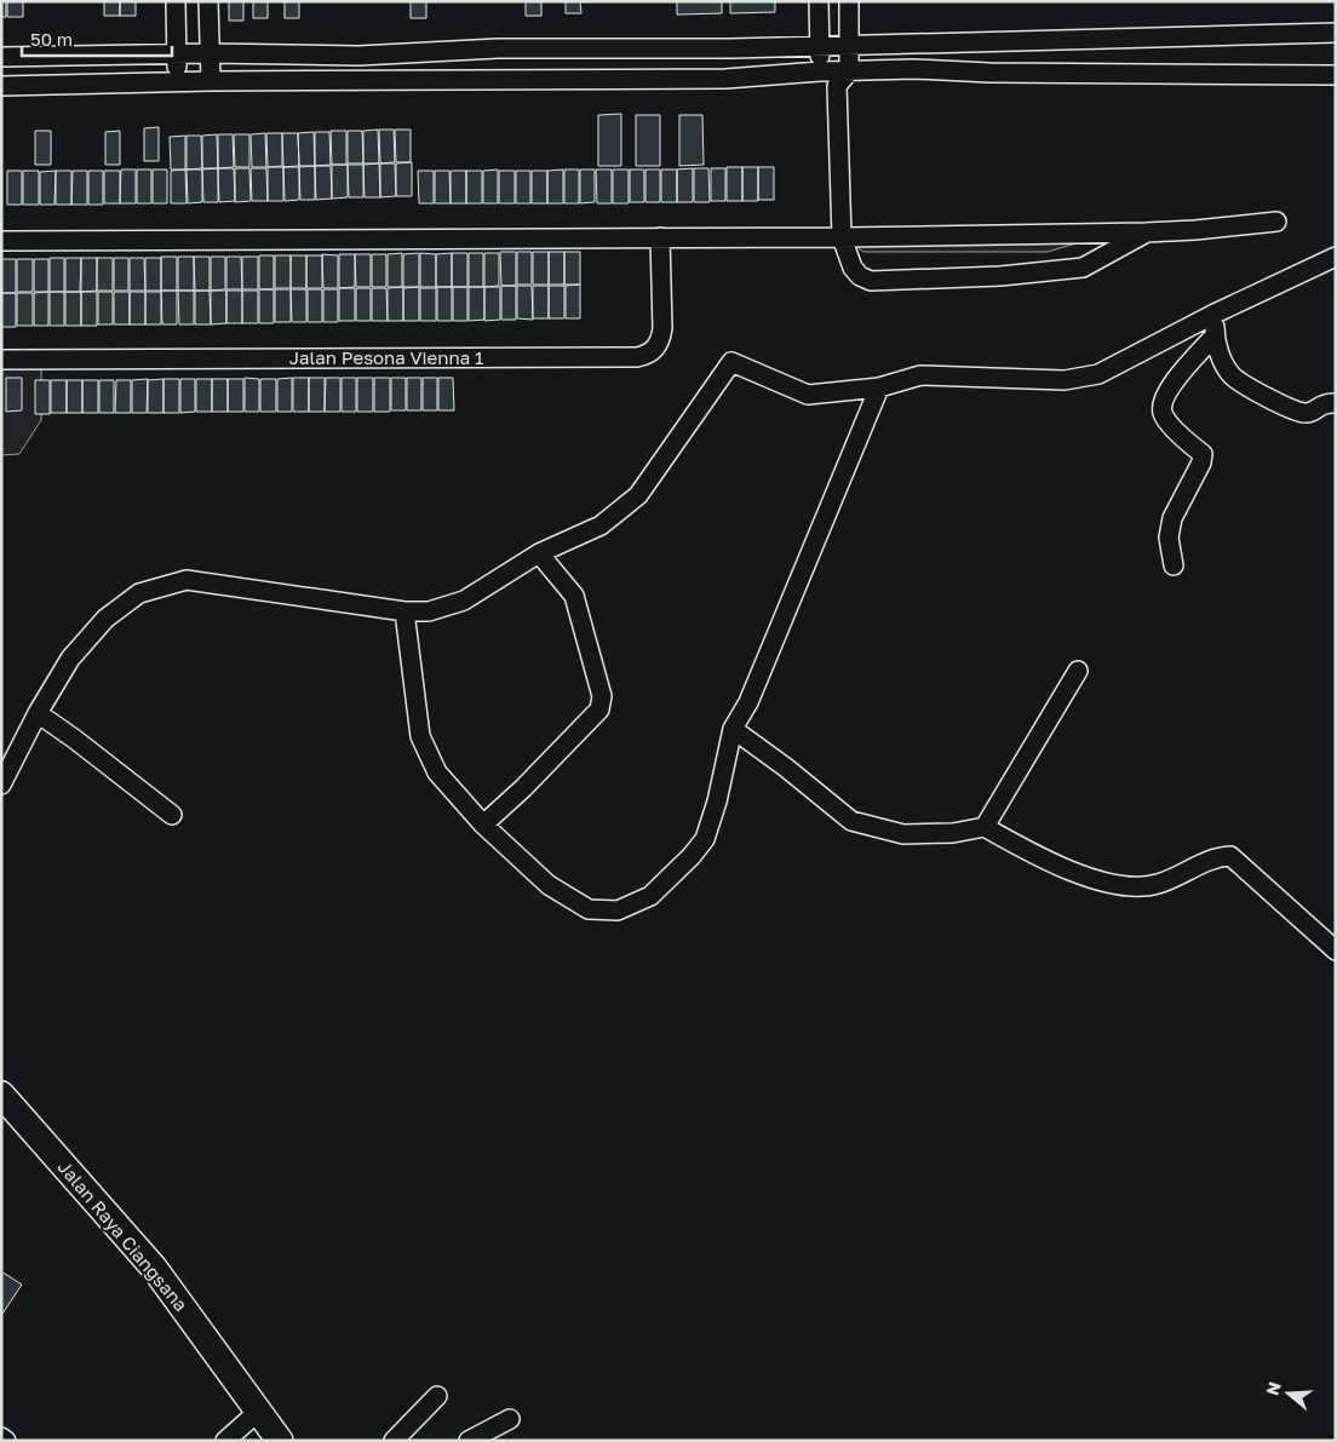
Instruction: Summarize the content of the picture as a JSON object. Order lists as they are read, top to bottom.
{
  "streets": {
    "main road": ["Jalan Raya Ciangsana"],
    "street": ["Jalan Pesona Vienna 1"]
  },
  "scale_bar": "50 m",
  "north": "left"
}
